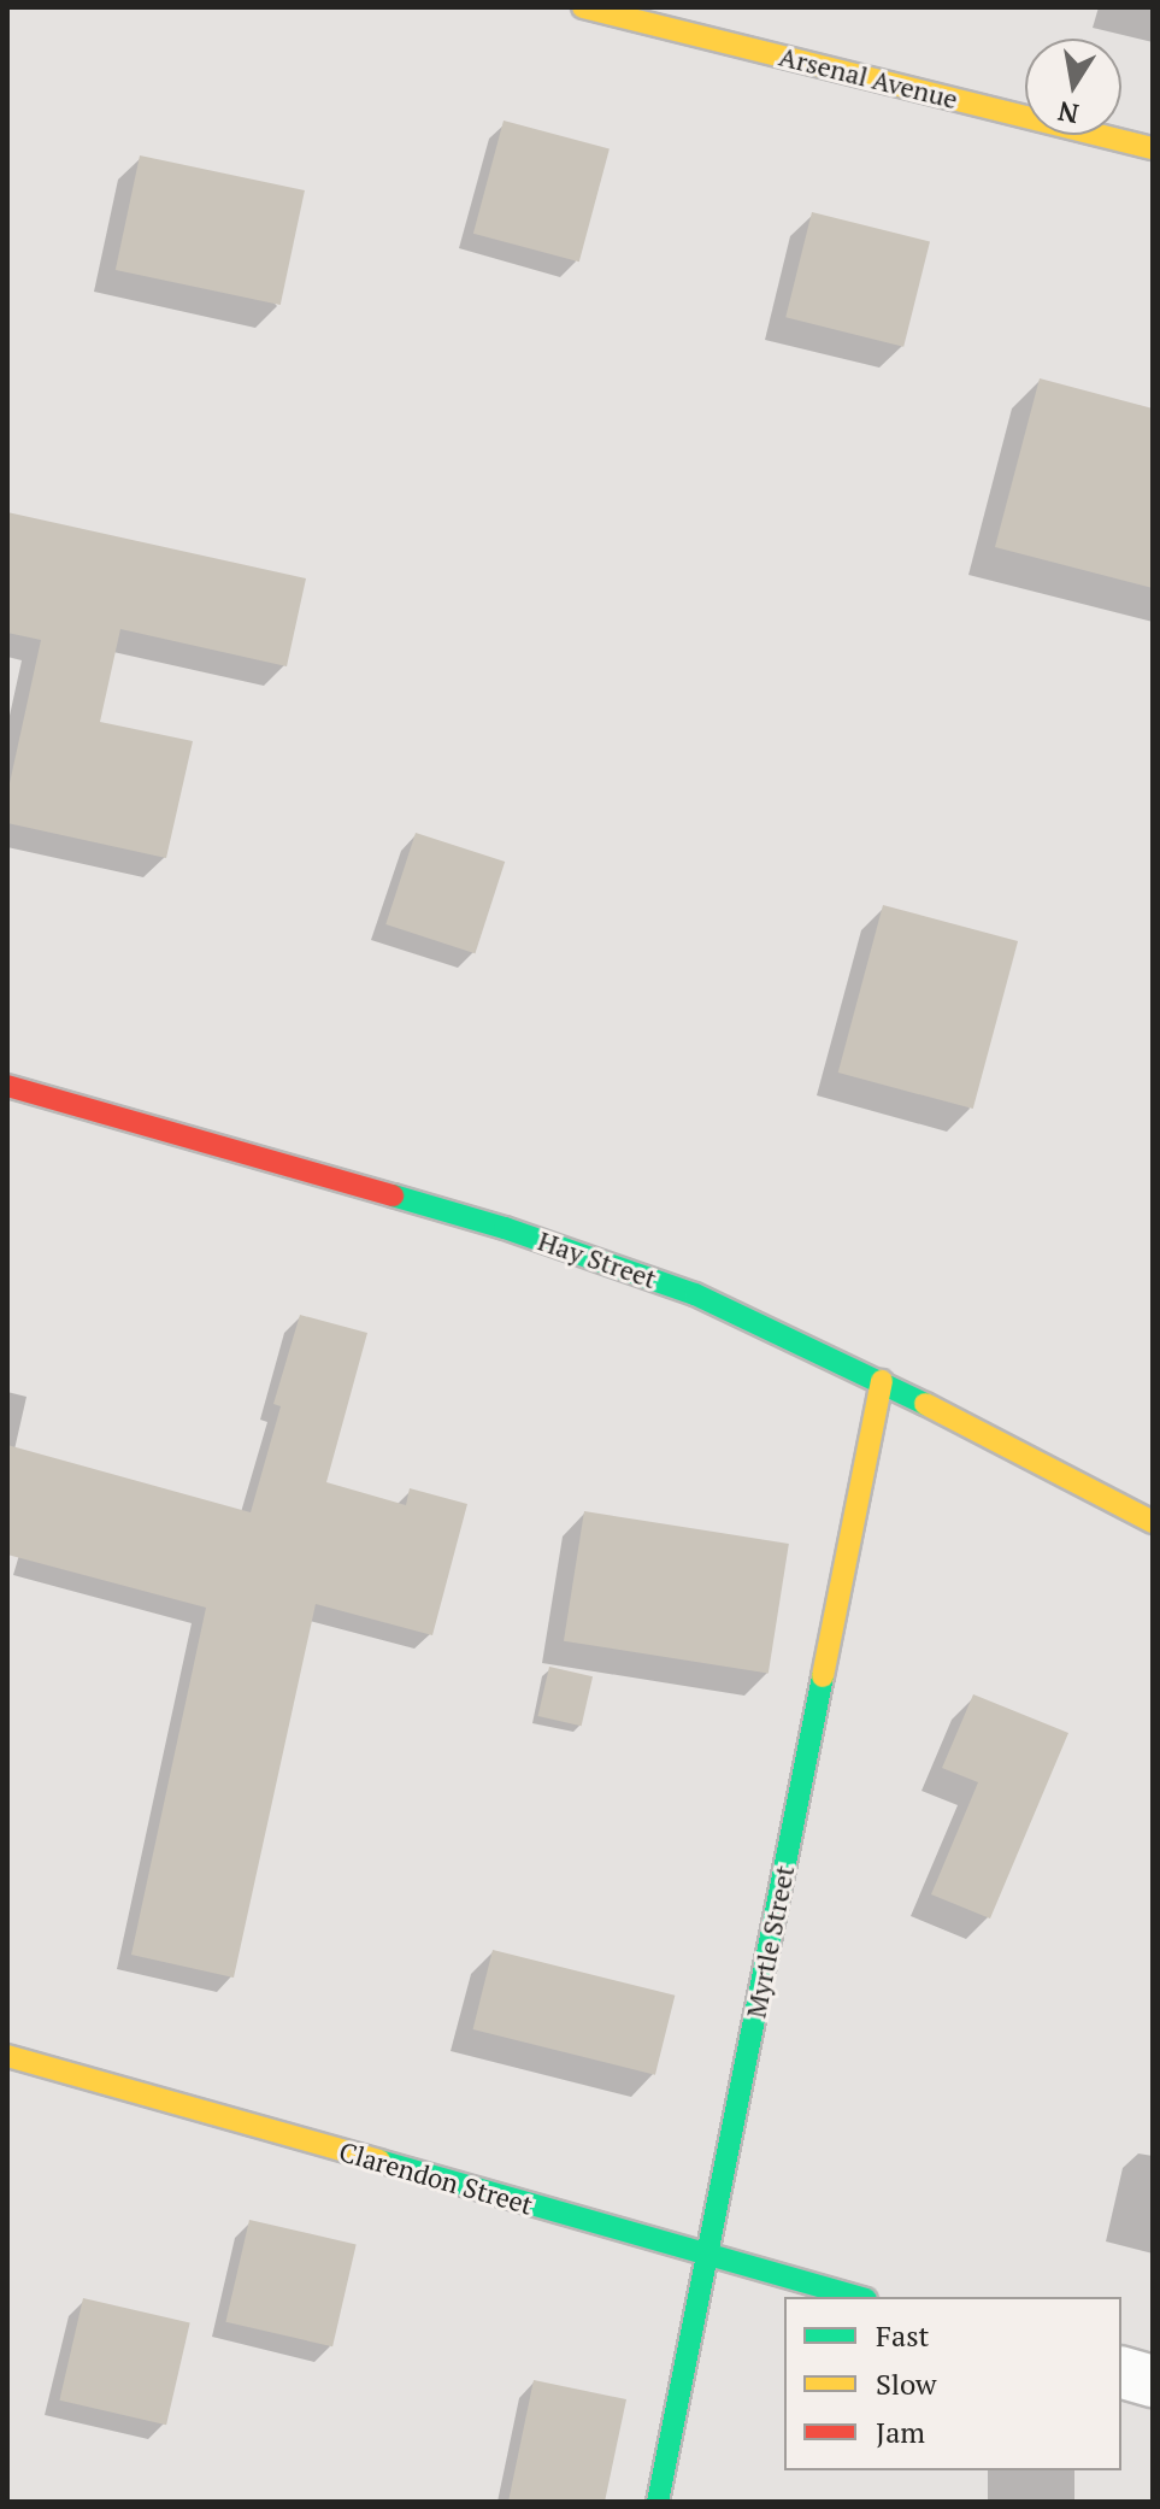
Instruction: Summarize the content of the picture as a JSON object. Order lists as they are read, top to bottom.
{
  "streets": {
    "street": [
      "Arsenal Avenue",
      "Hay Street",
      "Myrtle Street",
      "Clarendon Street"
    ]
  },
  "crossings": [
    ["Hay Street", "Myrtle Street"],
    ["Myrtle Street", "Clarendon Street"]
  ],
  "legend": ["Fast", "Slow", "Jam"],
  "north": "bottom"
}
